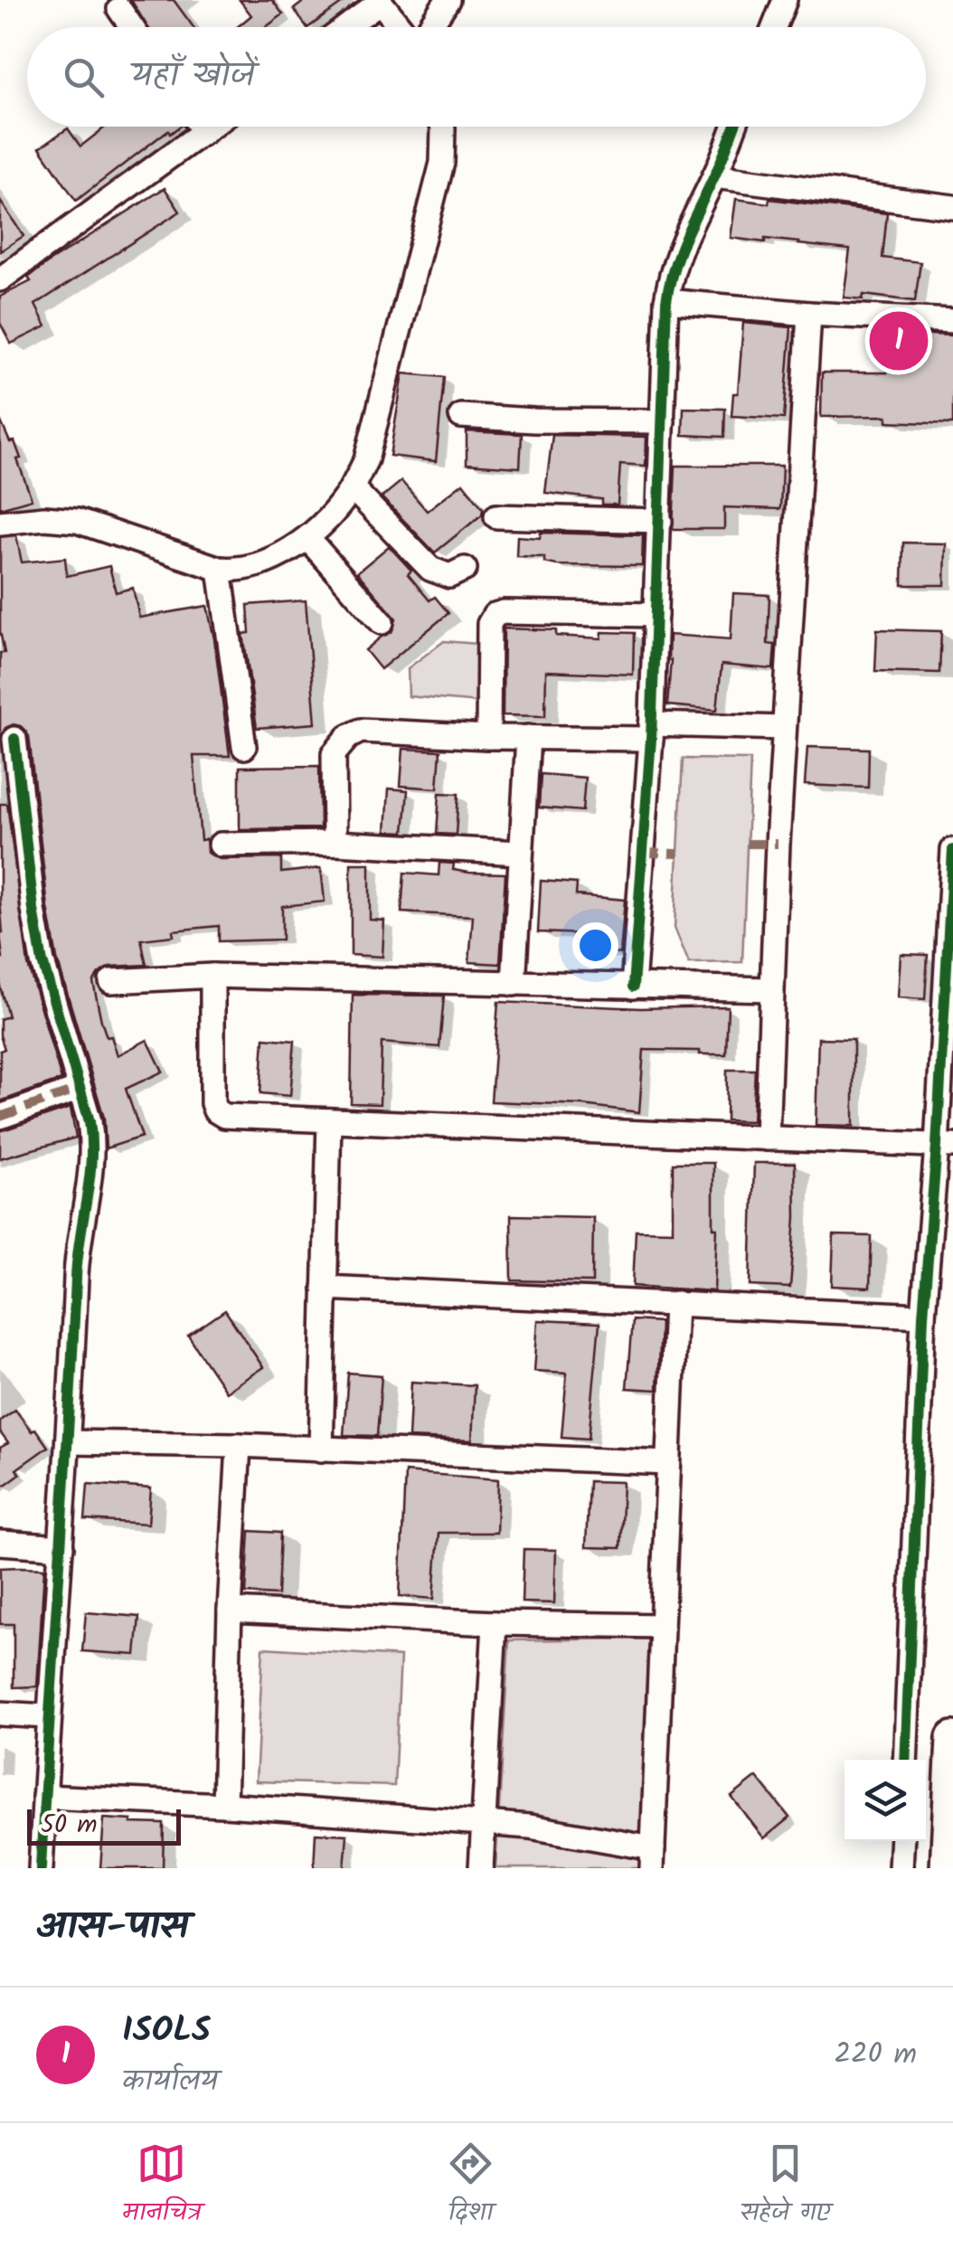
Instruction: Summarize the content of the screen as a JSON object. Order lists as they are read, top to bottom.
{
  "scale_bar": "50 m",
  "page": {
    "search": "यहाँ खोजें",
    "pins": "1",
    "scale": "50 m",
    "heading": "आस-पास",
    "list": [
      {
        "mark": "1",
        "name": "ISOLS",
        "note": "कार्यालय",
        "value": "220 m"
      }
    ],
    "nav": ["मानचित्र", "दिशा", "सहेजे गए"]
  }
}
